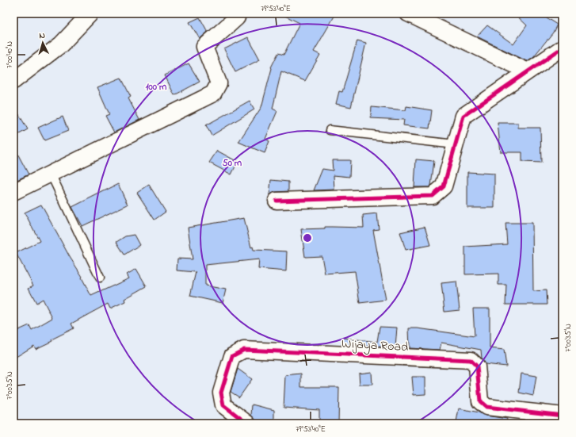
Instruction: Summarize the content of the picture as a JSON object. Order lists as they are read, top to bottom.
{
  "streets": {
    "street": ["Wijaya Road"]
  },
  "north": "top",
  "coordinates": ["79°53'40\"E", "7°00'40\"N", "7°00'35\"N"],
  "rings": ["100 m", "50 m"]
}
